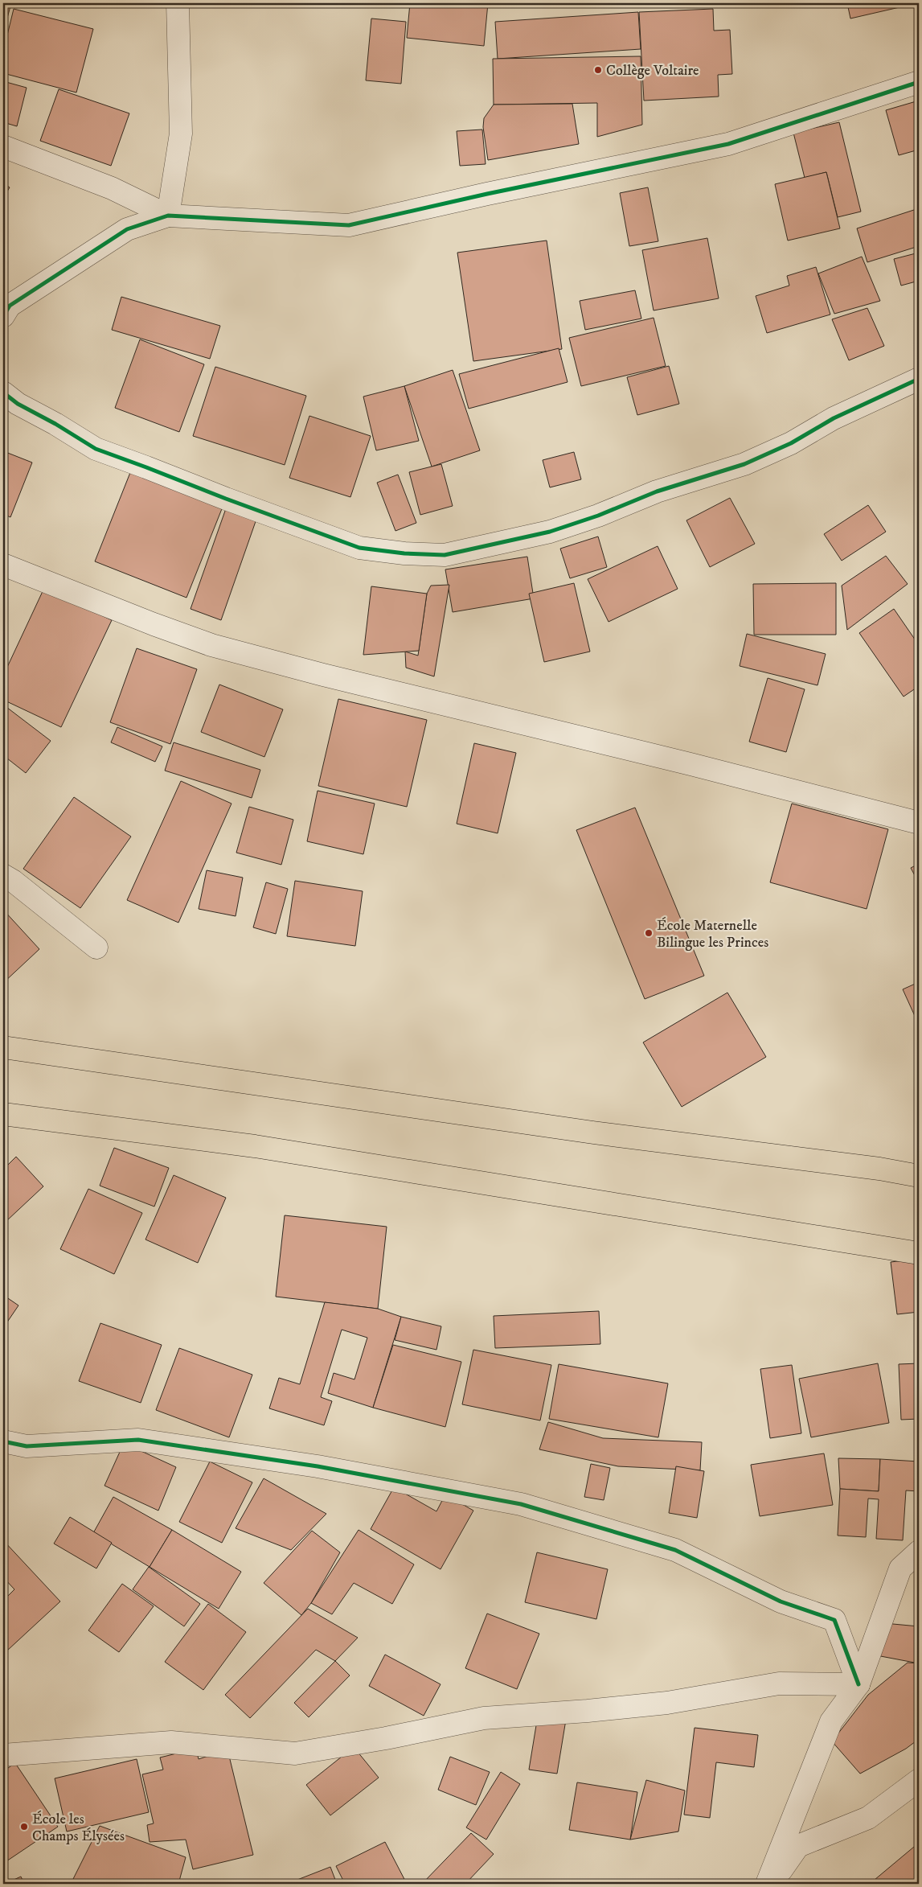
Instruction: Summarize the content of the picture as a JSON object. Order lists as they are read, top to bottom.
{
  "places": ["Collège Voltaire", "École Maternelle Bilingue les Princes", "École les Champs Élysées"]
}
